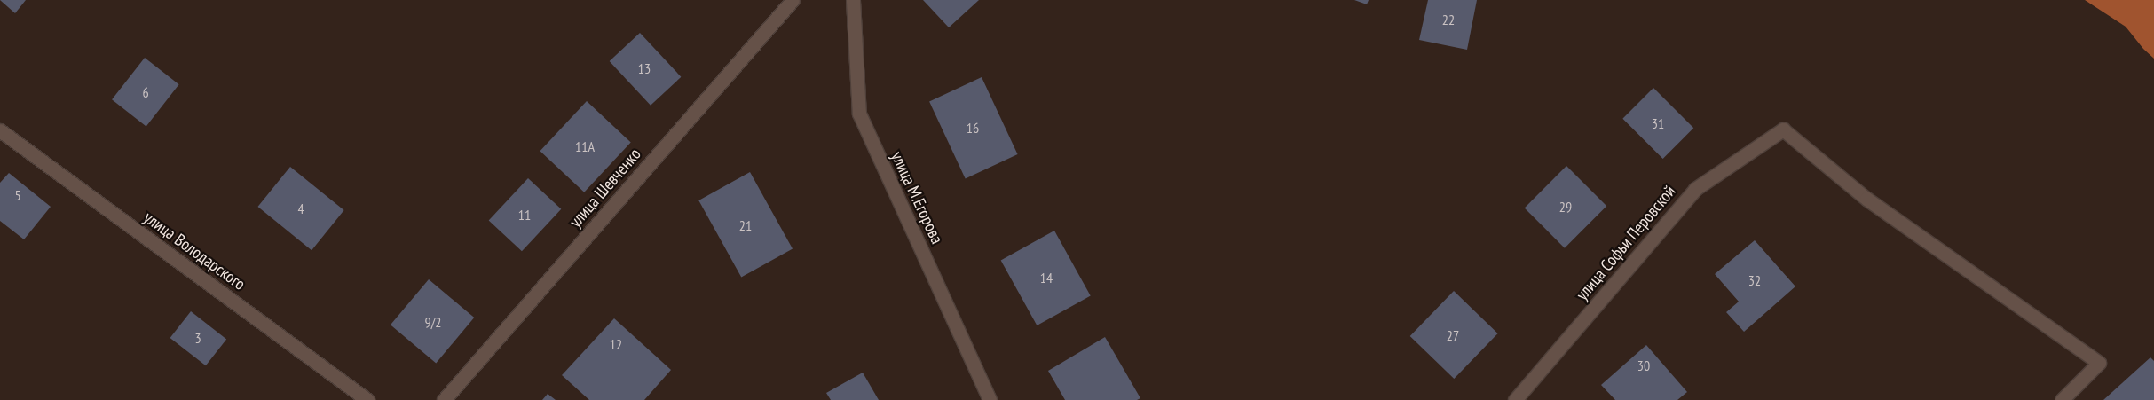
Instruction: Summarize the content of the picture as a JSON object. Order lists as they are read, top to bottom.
{
  "streets": {
    "street": [
      "улица Шевченко",
      "улица М.Егорова",
      "улица Софьи Перовской",
      "улица Володарского"
    ]
  },
  "house_numbers": [
    "22",
    "13",
    "6",
    "31",
    "16",
    "11А",
    "5",
    "29",
    "4",
    "11",
    "21",
    "14",
    "32",
    "9/2",
    "27",
    "3",
    "12",
    "30"
  ]
}
